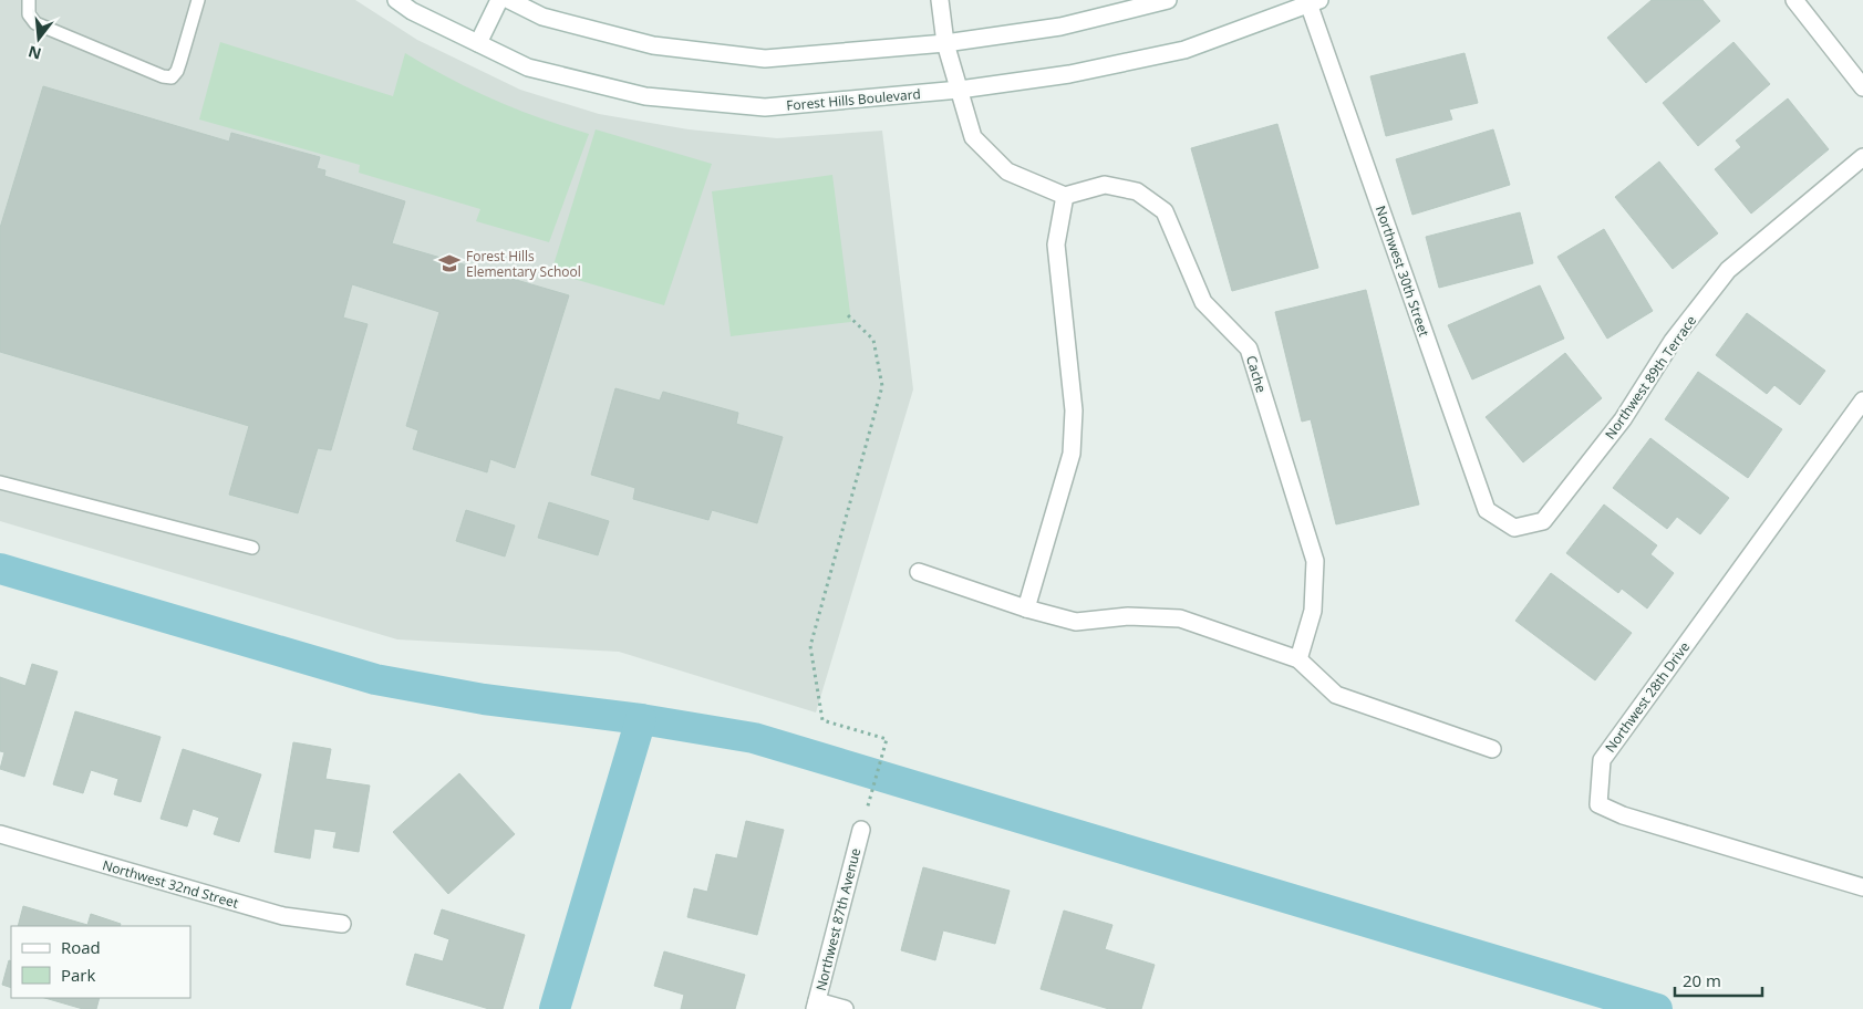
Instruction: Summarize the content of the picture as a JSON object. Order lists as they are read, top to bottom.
{
  "streets": {
    "street": [
      "Forest Hills Boulevard",
      "Northwest 30th Street",
      "Cache",
      "Northwest 89th Terrace",
      "Northwest 28th Drive",
      "Northwest 32nd Street",
      "Northwest 87th Avenue"
    ]
  },
  "crossings": [
    ["Forest Hills Boulevard", "Northwest 30th Street"],
    ["Northwest 30th Street", "Northwest 89th Terrace"]
  ],
  "places": {
    "school or university": ["Forest Hills Elementary School"]
  },
  "legend": ["Road", "Park"],
  "scale_bar": "20 m",
  "north": "bottom"
}
